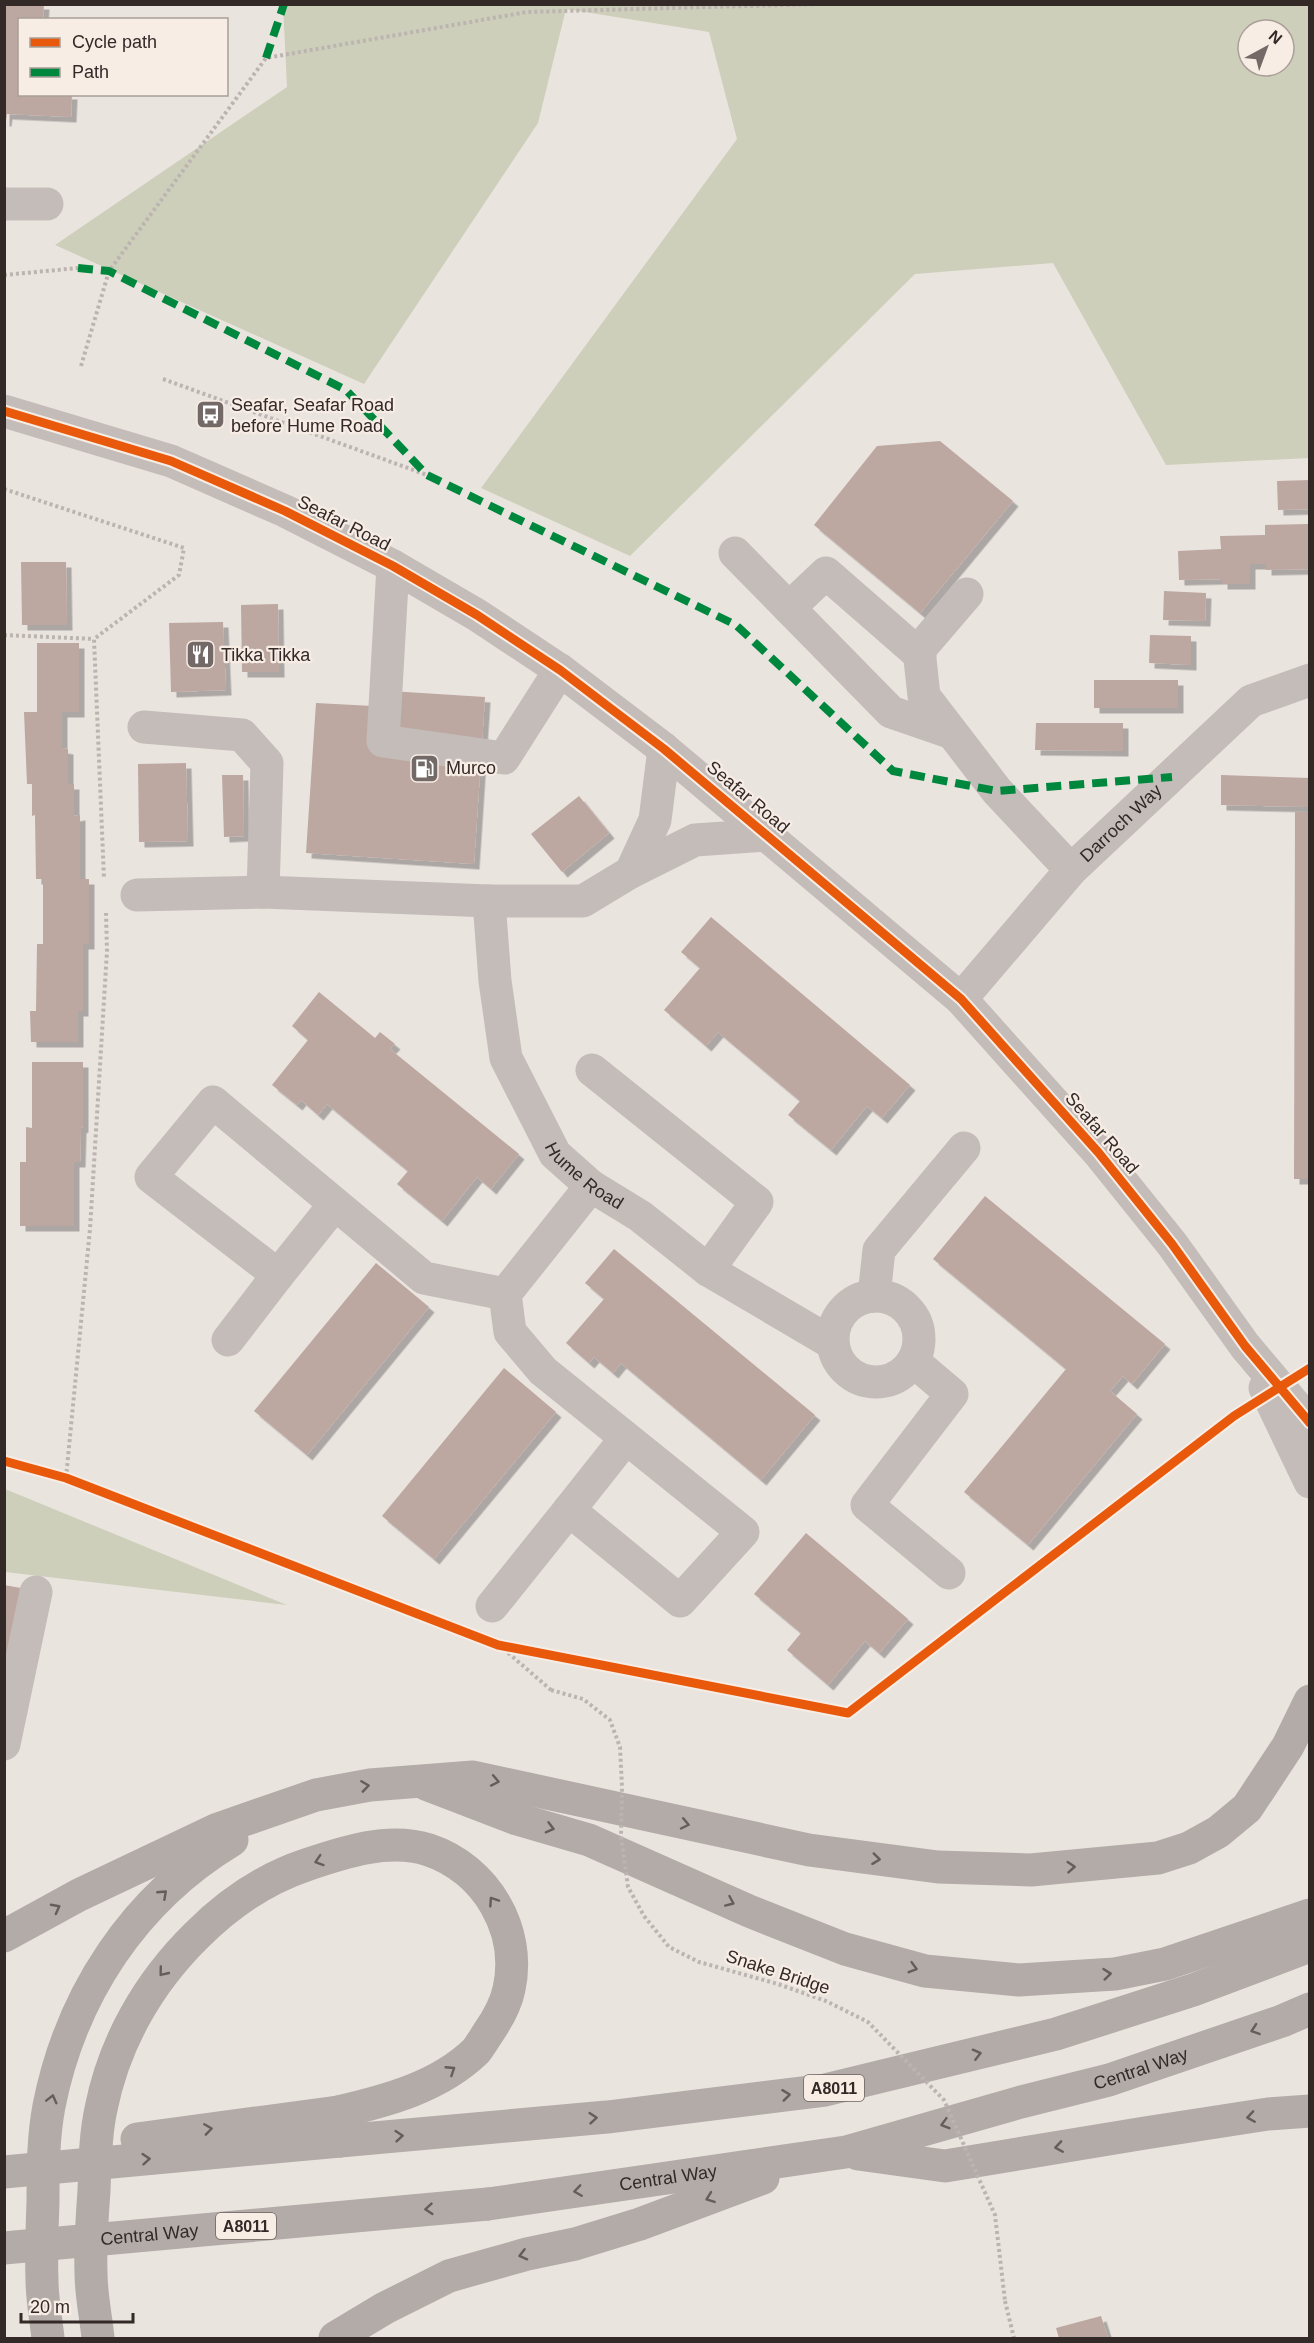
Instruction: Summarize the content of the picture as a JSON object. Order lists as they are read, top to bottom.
{
  "streets": {
    "main road": ["Central Way", "A8011"],
    "street": ["Seafar Road", "Darroch Way", "Hume Road"],
    "path": ["Snake Bridge"]
  },
  "crossings": [
    ["Seafar Road", "Darroch Way"]
  ],
  "places": {
    "bus stop": ["Seafar, Seafar Road before Hume Road"],
    "restaurant": ["Tikka Tikka"],
    "fuel station": ["Murco"]
  },
  "legend": ["Cycle path", "Path"],
  "scale_bar": "20 m",
  "north": "top right"
}
